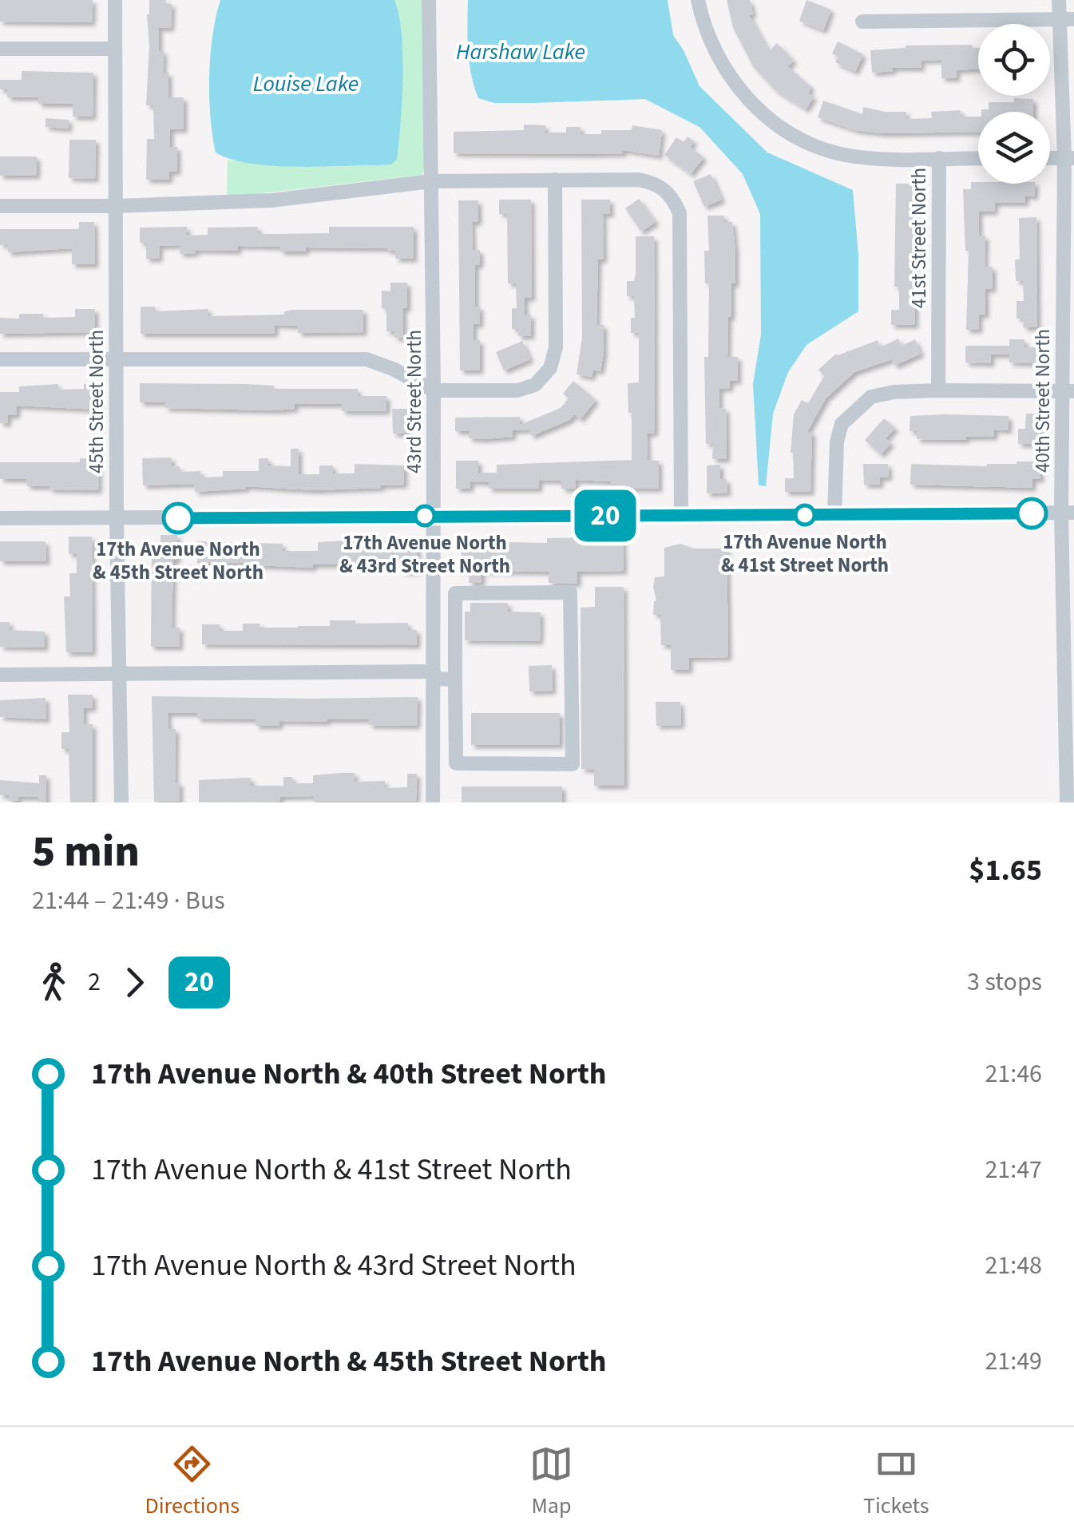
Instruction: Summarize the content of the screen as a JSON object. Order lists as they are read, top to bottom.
{
  "streets": {
    "street": [
      "41st Street North",
      "40th Street North",
      "45th Street North",
      "43rd Street North"
    ]
  },
  "water": ["Harshaw Lake", "Louise Lake"],
  "places": ["17th Avenue North & 41st Street North", "17th Avenue North & 43rd Street North", "17th Avenue North & 45th Street North"],
  "lines": ["bus line 20"],
  "page": {
    "on_map": "20",
    "heading": ["5 min", "21:44 – 21:49 · Bus", "$1.65"],
    "legs": ["2", "20", "3 stops"],
    "list": [
      {
        "name": "17th Avenue North & 40th Street North",
        "value": "21:46"
      },
      {
        "name": "17th Avenue North & 41st Street North",
        "value": "21:47"
      },
      {
        "name": "17th Avenue North & 43rd Street North",
        "value": "21:48"
      },
      {
        "name": "17th Avenue North & 45th Street North",
        "value": "21:49"
      }
    ],
    "tabs": ["Directions", "Map", "Tickets"]
  }
}
